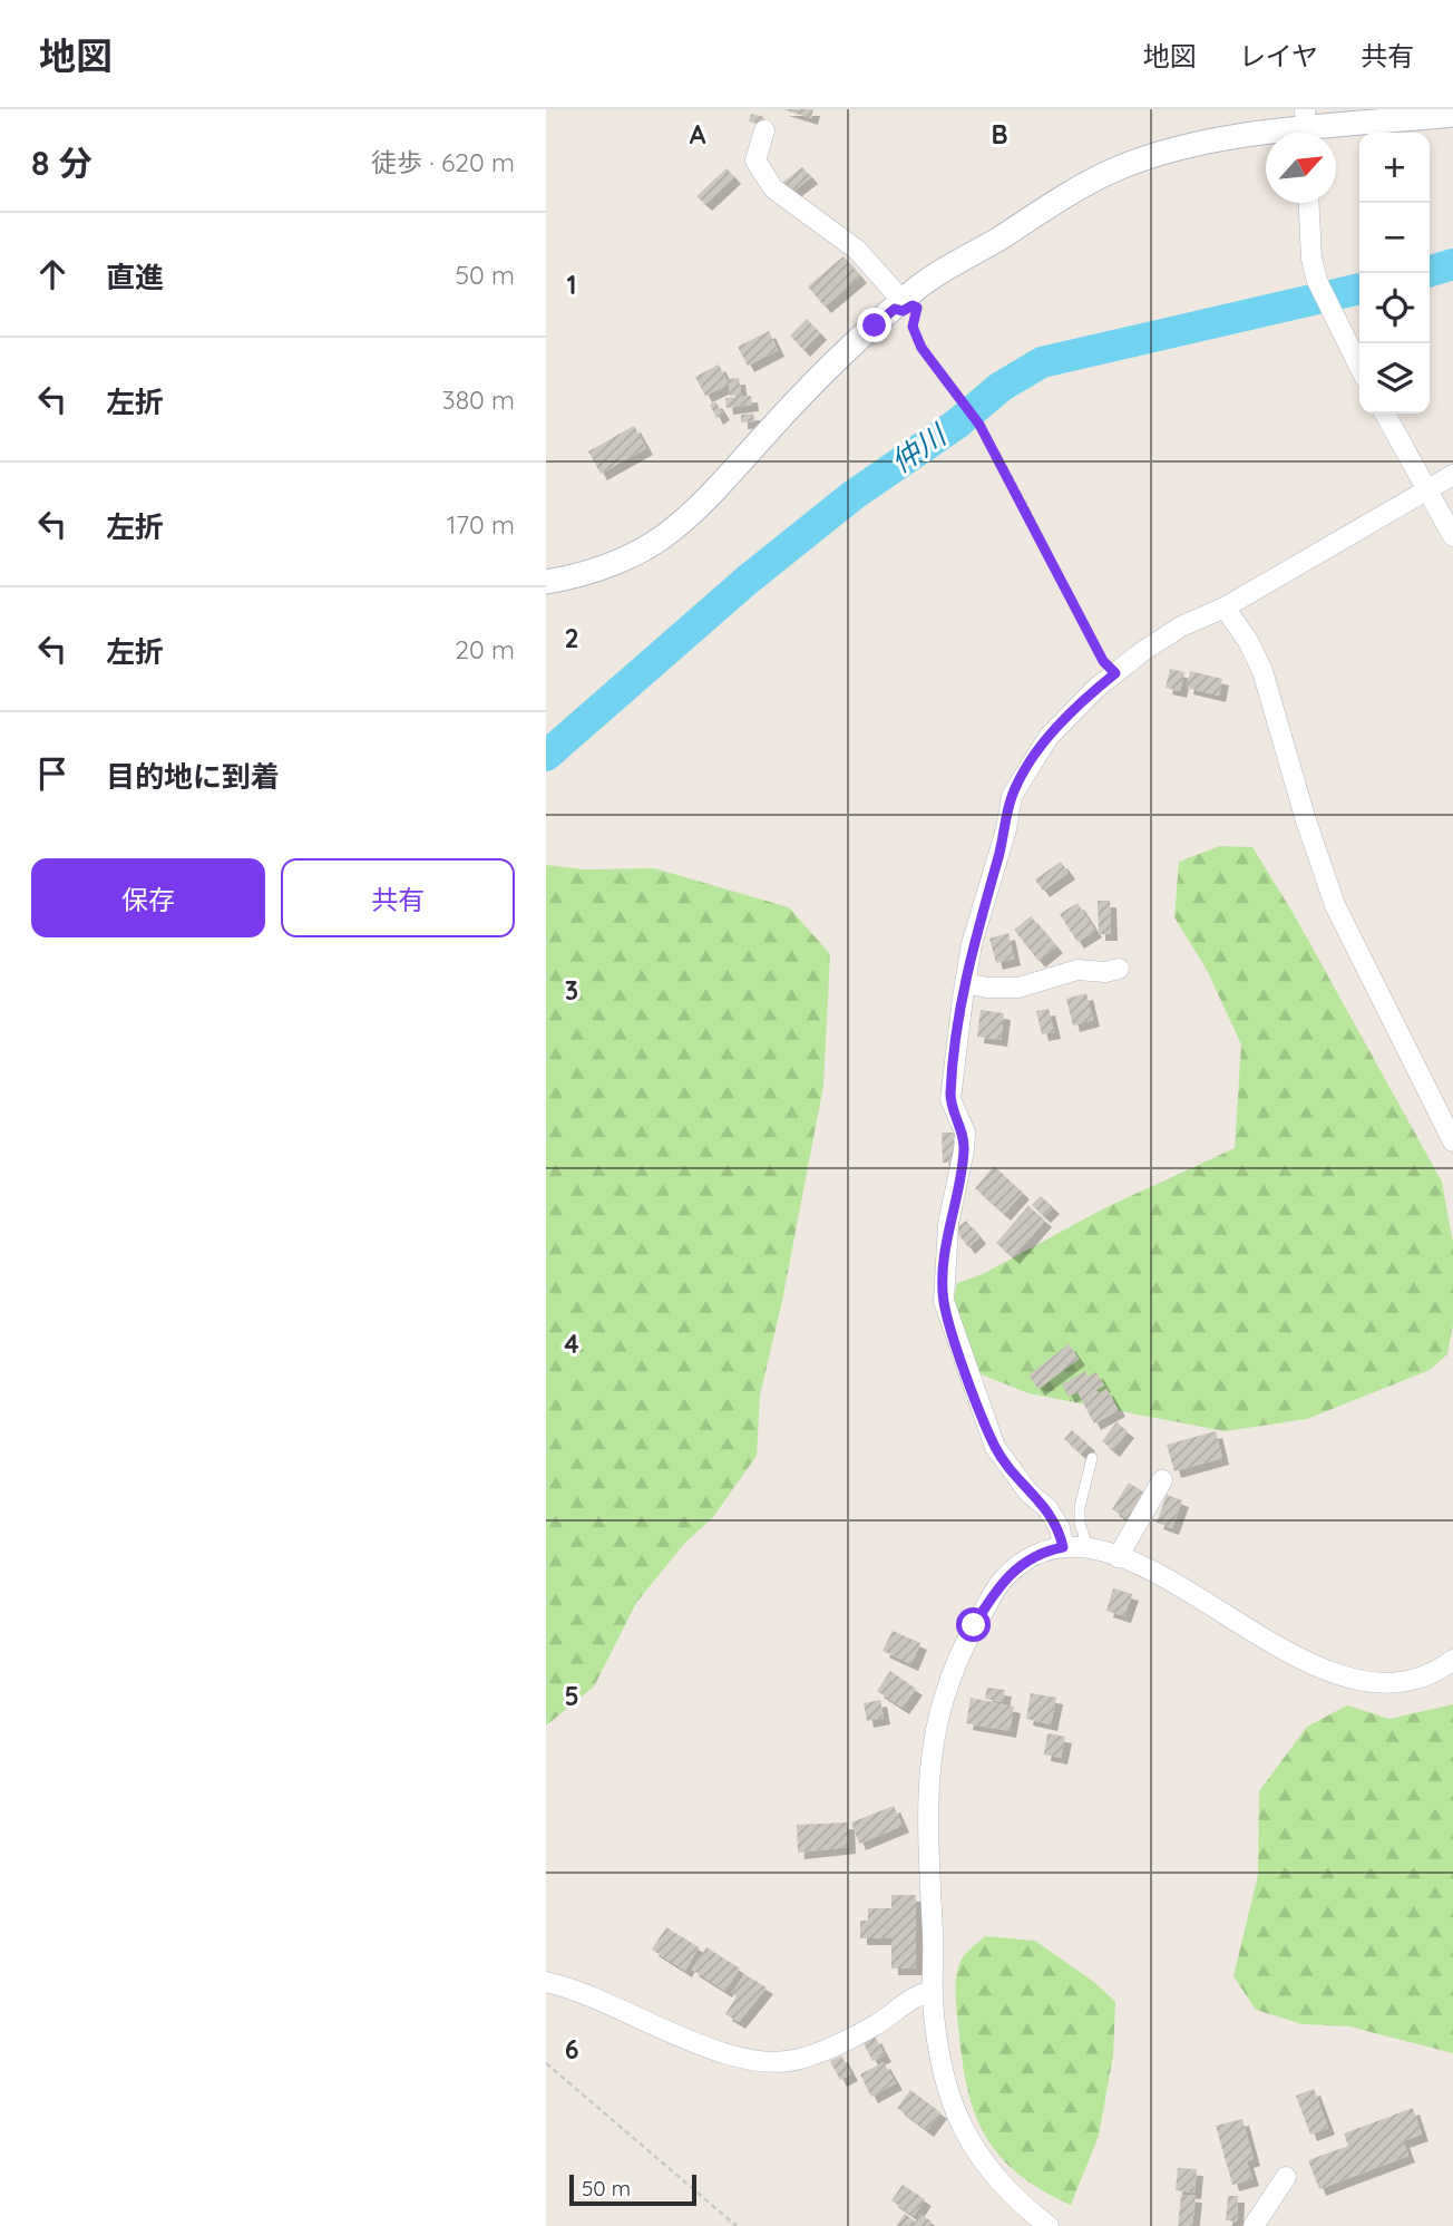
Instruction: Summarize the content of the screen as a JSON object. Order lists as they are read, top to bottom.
{
  "water": ["仲川"],
  "scale_bar": "50 m",
  "north": "top right",
  "page": {
    "header": "地図",
    "nav": ["地図", "レイヤ", "共有"],
    "heading": ["8 分", "徒歩 · 620 m"],
    "map_buttons": ["+", "−"],
    "list": [
      ["直進", "50 m"],
      ["左折", "380 m"],
      ["左折", "170 m"],
      ["左折", "20 m"],
      "目的地に到着"
    ],
    "buttons": ["保存", "共有"],
    "scale": "50 m"
  },
  "grid": {
    "columns": ["A", "B"],
    "rows": [
      "1",
      "2",
      "3",
      "4",
      "5",
      "6"
    ]
  }
}
